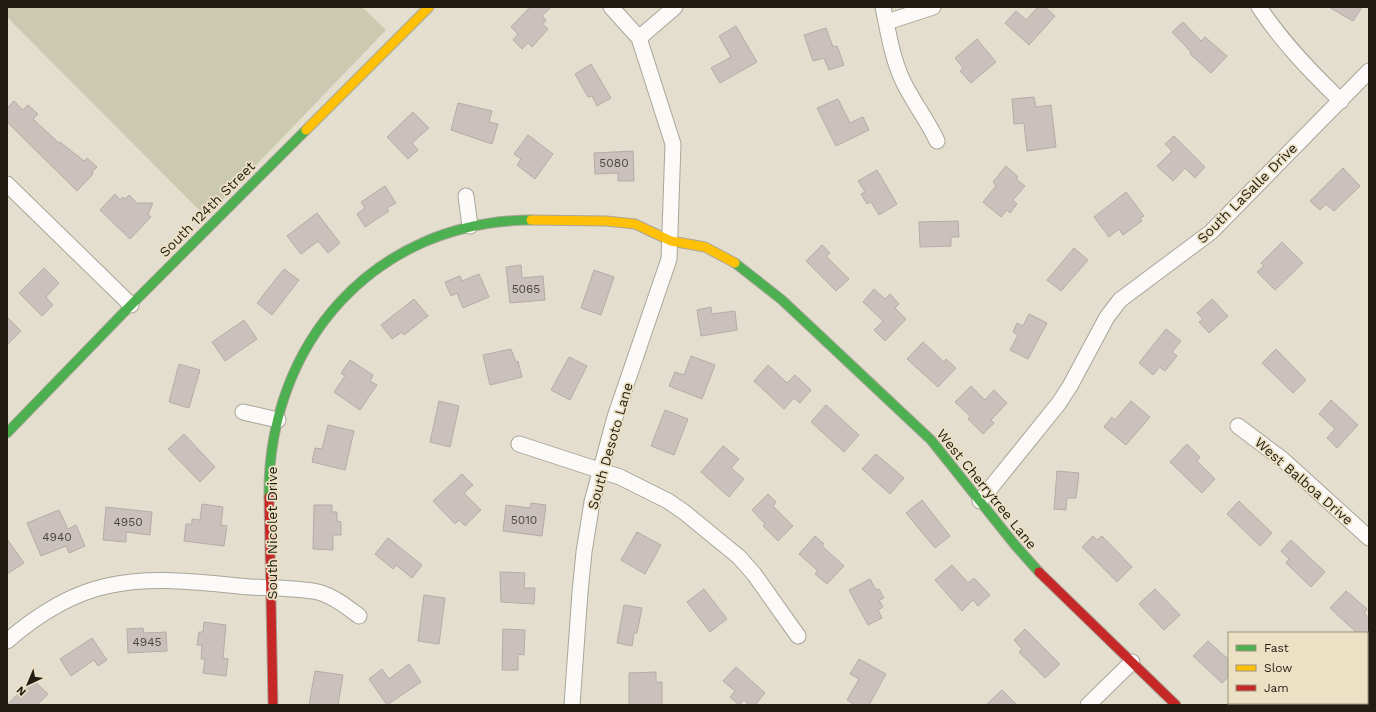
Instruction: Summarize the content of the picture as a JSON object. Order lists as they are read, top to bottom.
{
  "streets": {
    "street": [
      "South LaSalle Drive",
      "South 124th Street",
      "South Desoto Lane",
      "West Balboa Drive",
      "West Cherrytree Lane",
      "South Nicolet Drive"
    ]
  },
  "crossings": [
    ["South LaSalle Drive", "West Cherrytree Lane"],
    ["South Desoto Lane", "West Cherrytree Lane"],
    ["South Desoto Lane", "South Nicolet Drive"],
    ["West Cherrytree Lane", "South Nicolet Drive"]
  ],
  "house_numbers": [
    "5080",
    "5065",
    "5010",
    "4950",
    "4940",
    "4945"
  ],
  "legend": ["Fast", "Slow", "Jam"],
  "north": "bottom left"
}
